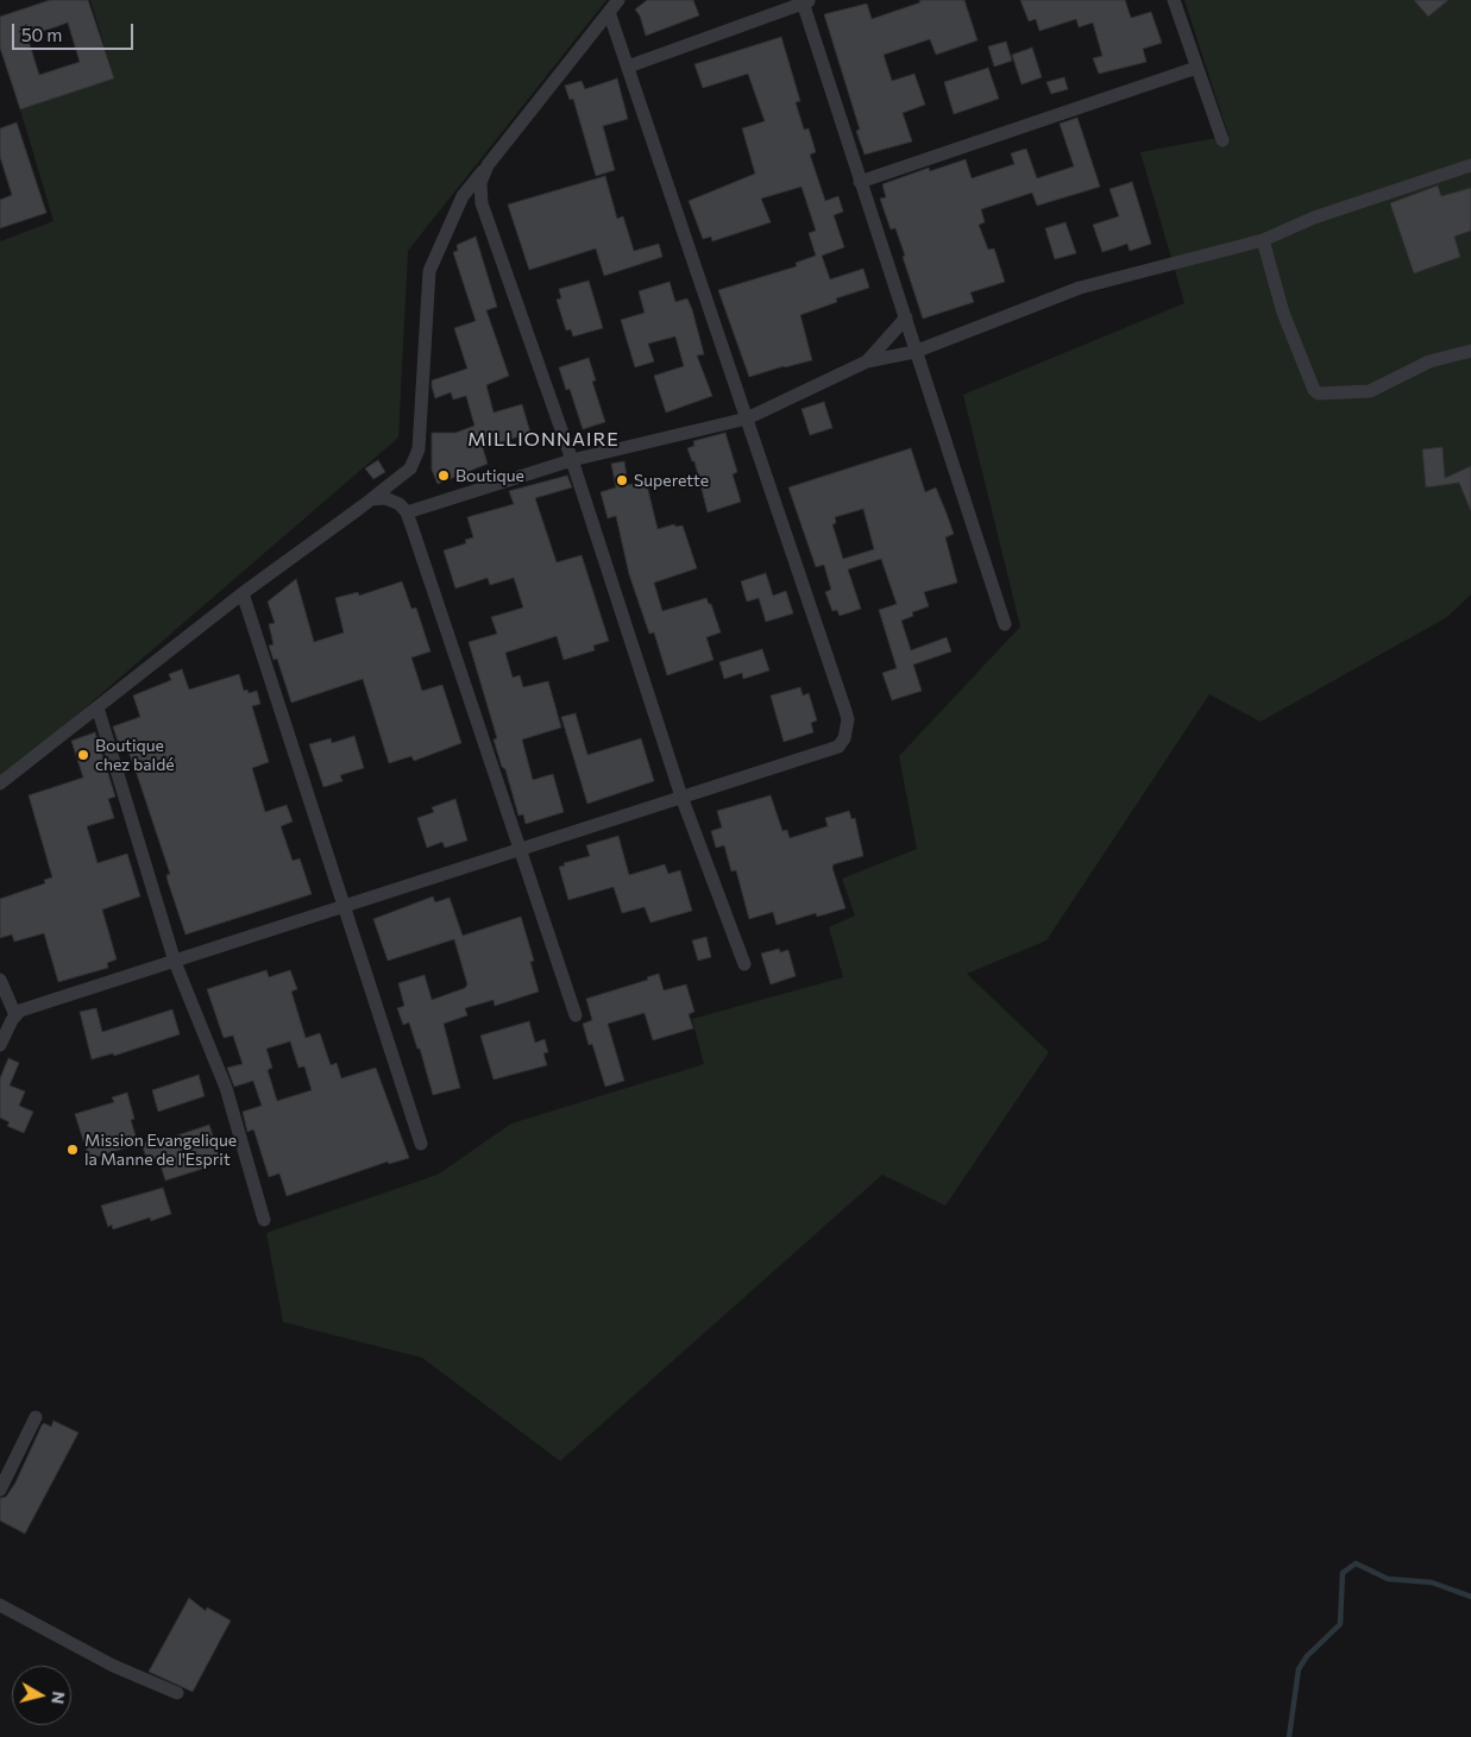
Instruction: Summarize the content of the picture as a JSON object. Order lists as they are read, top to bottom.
{
  "districts": ["MILLIONNAIRE"],
  "places": [
    "Boutique",
    "Superette",
    "Boutique chez baldé",
    "Mission Evangelique la Manne de l'Esprit"
  ],
  "scale_bar": "50 m",
  "north": "right"
}
